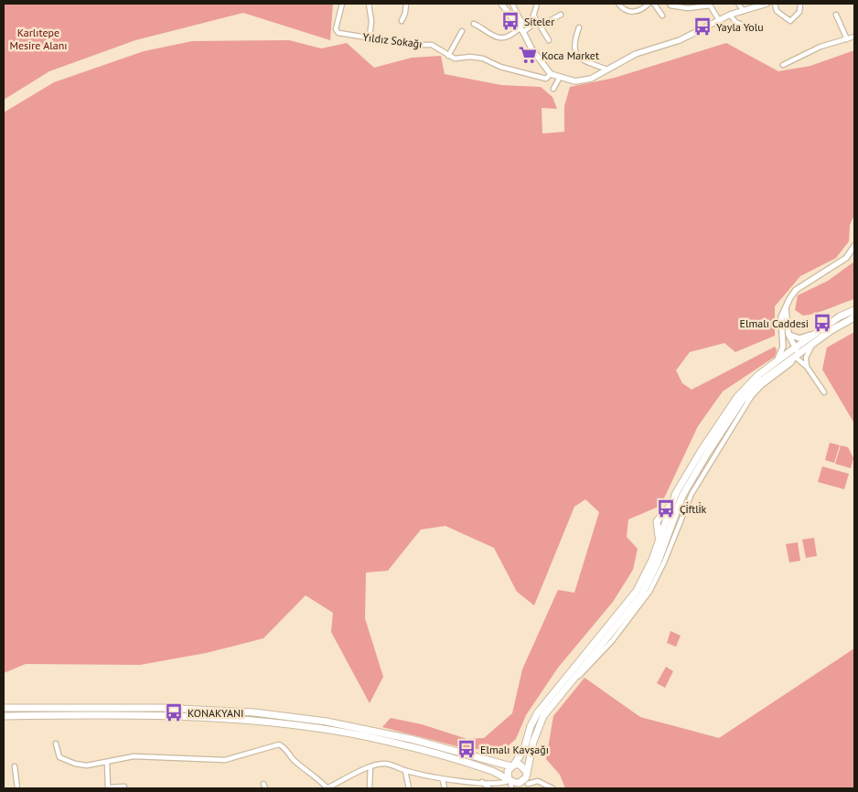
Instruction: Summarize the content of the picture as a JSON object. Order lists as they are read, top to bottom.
{
  "streets": {
    "street": ["Yıldız Sokağı"]
  },
  "parks": ["Karlıtepe Mesire Alanı"],
  "places": {
    "bus stop": [
      "Siteler",
      "Yayla Yolu",
      "Elmalı Caddesi",
      "Çi̇ftli̇k",
      "KONAKYANI",
      "Elmalı Kavşağı"
    ],
    "supermarket": ["Koca Market"]
  }
}
